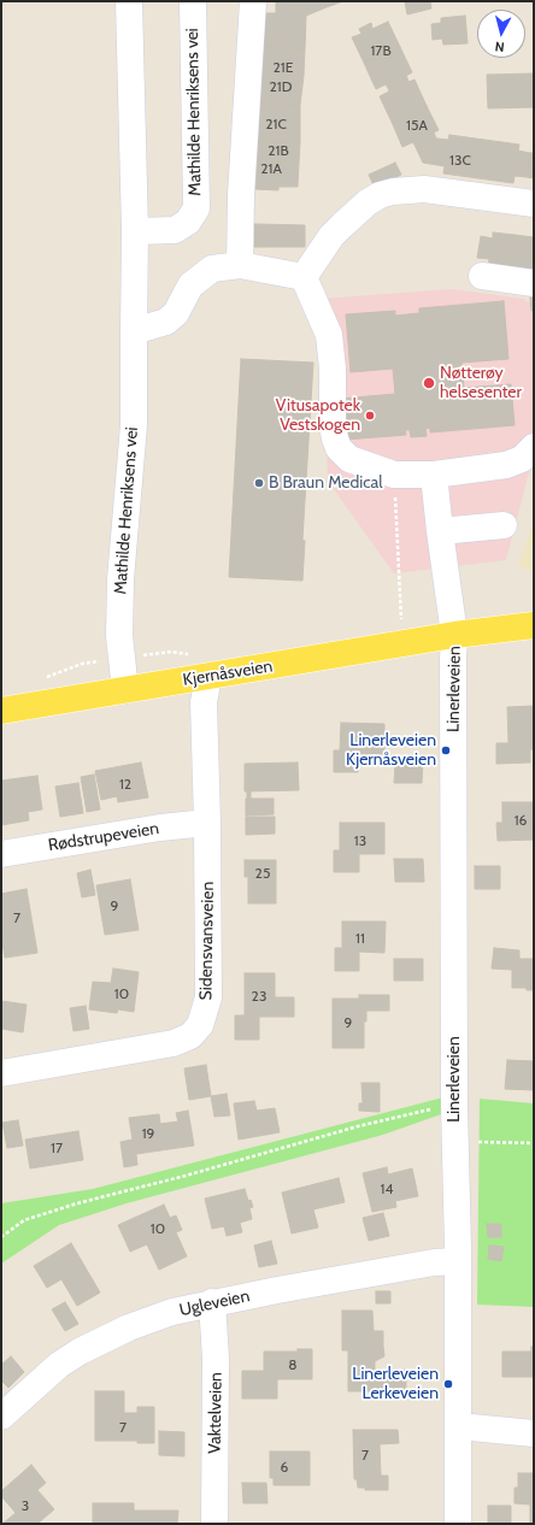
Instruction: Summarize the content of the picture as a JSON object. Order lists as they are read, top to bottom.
{
  "streets": {
    "main road": ["Kjernåsveien"],
    "street": [
      "Mathilde Henriksens vei",
      "Linerleveien",
      "Rødstrupeveien",
      "Sidensvansveien",
      "Ugleveien",
      "Vaktelveien"
    ]
  },
  "crossings": [
    ["Mathilde Henriksens vei", "Kjernåsveien"],
    ["Kjernåsveien", "Linerleveien"],
    ["Kjernåsveien", "Sidensvansveien"],
    ["Linerleveien", "Ugleveien"],
    ["Rødstrupeveien", "Sidensvansveien"],
    ["Ugleveien", "Vaktelveien"]
  ],
  "places": [
    "Nøtterøy helsesenter",
    "Vitusapotek Vestskogen",
    "B Braun Medical",
    "Linerleveien Kjernåsveien",
    "Linerleveien Lerkeveien"
  ],
  "house_numbers": [
    "17B",
    "21E",
    "21D",
    "21C",
    "15A",
    "21B",
    "13C",
    "21A",
    "12",
    "16",
    "13",
    "25",
    "9",
    "7",
    "11",
    "10",
    "23",
    "9",
    "19",
    "17",
    "14",
    "10",
    "8",
    "7",
    "7",
    "6",
    "3"
  ],
  "north": "bottom"
}
